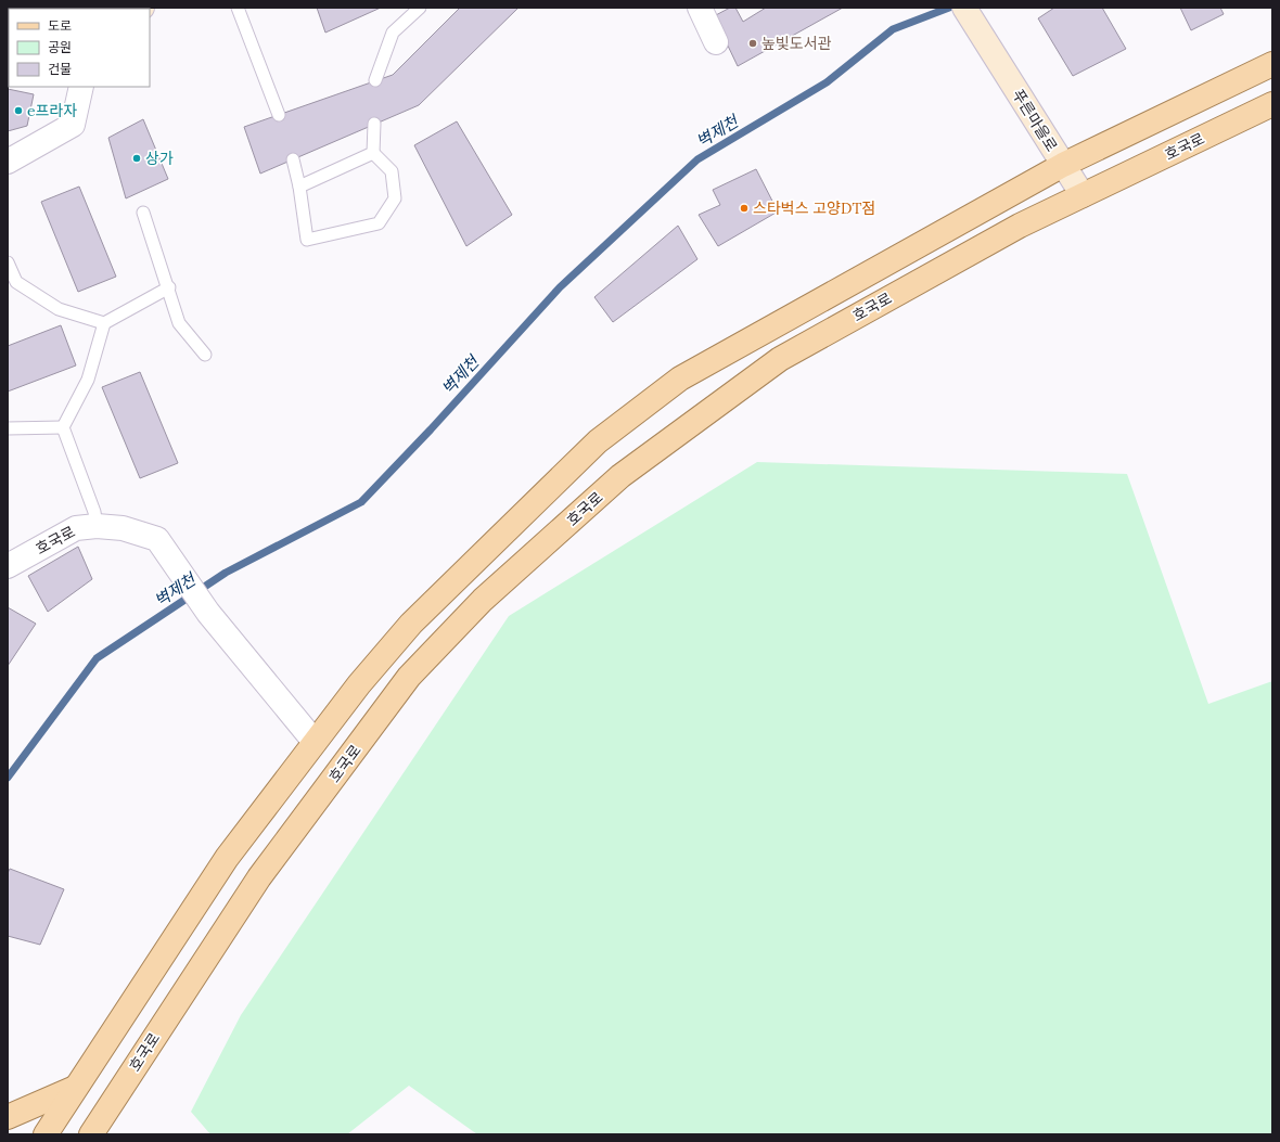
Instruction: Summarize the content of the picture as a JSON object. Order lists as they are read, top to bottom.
{
  "streets": {
    "main road": ["호국로"],
    "street": ["푸른마을로"]
  },
  "crossings": [
    ["푸른마을로", "호국로"]
  ],
  "water": ["벽제천"],
  "places": [
    "높빛도서관",
    "e프라자",
    "상가",
    "스타벅스 고양DT점"
  ],
  "legend": ["도로", "공원", "건물"]
}
